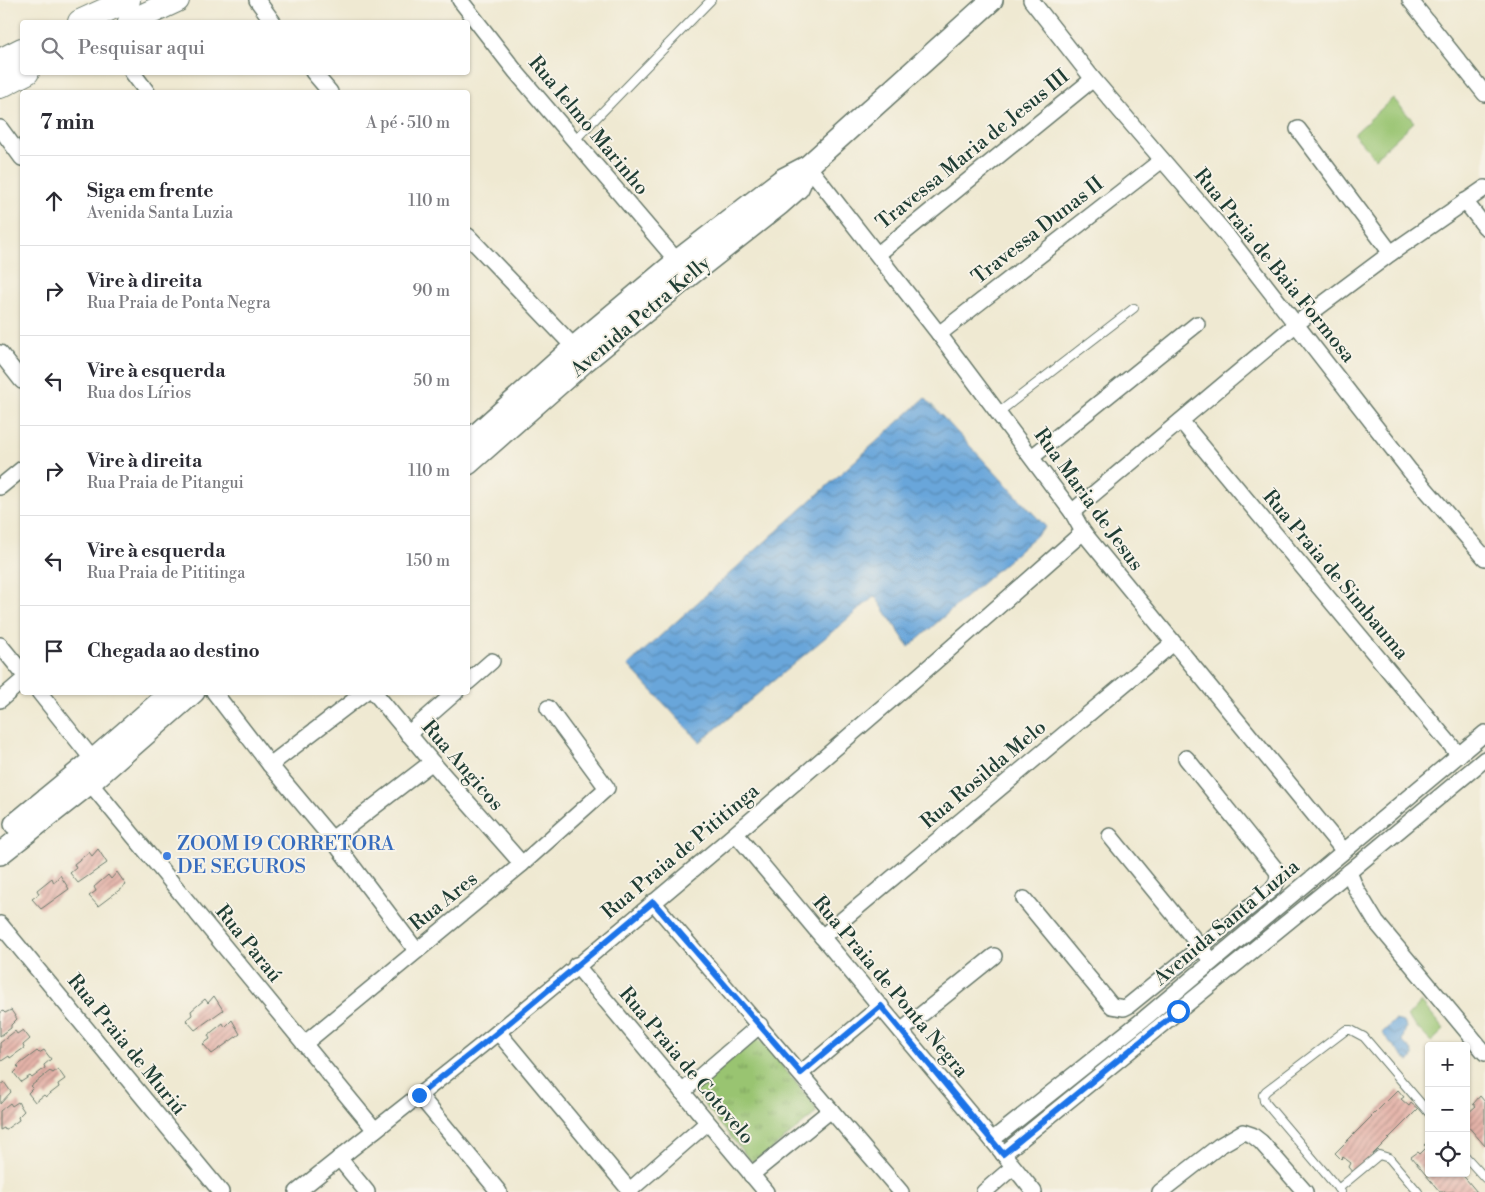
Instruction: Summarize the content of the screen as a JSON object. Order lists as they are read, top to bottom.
{
  "streets": {
    "street": [
      "Rua Ielmo Marinho",
      "Travessa Maria de Jesus III",
      "Travessa Dunas II",
      "Rua Praia de Baia Formosa",
      "Avenida Petra Kelly",
      "Rua Maria de Jesus",
      "Rua Praia de Simbauma",
      "Rua Angicos",
      "Rua Rosilda Melo",
      "Rua Praia de Pititinga",
      "Rua Ares",
      "Avenida Santa Luzia",
      "Rua Paraú",
      "Rua Praia de Ponta Negra",
      "Rua Praia de Muriú",
      "Rua Praia de Cotovelo"
    ]
  },
  "crossings": [
    ["Rua Ielmo Marinho", "Avenida Petra Kelly"],
    ["Travessa Maria de Jesus III", "Rua Praia de Baia Formosa"],
    ["Travessa Maria de Jesus III", "Rua Maria de Jesus"],
    ["Travessa Dunas II", "Rua Praia de Baia Formosa"],
    ["Travessa Dunas II", "Rua Maria de Jesus"],
    ["Avenida Petra Kelly", "Rua Maria de Jesus"],
    ["Rua Maria de Jesus", "Rua Rosilda Melo"],
    ["Rua Maria de Jesus", "Rua Praia de Pititinga"],
    ["Rua Maria de Jesus", "Avenida Santa Luzia"],
    ["Rua Praia de Simbauma", "Avenida Santa Luzia"],
    ["Rua Angicos", "Rua Ares"],
    ["Rua Rosilda Melo", "Rua Praia de Ponta Negra"],
    ["Rua Praia de Pititinga", "Rua Paraú"],
    ["Rua Praia de Pititinga", "Rua Praia de Ponta Negra"],
    ["Rua Praia de Pititinga", "Rua Praia de Cotovelo"],
    ["Rua Ares", "Rua Paraú"],
    ["Avenida Santa Luzia", "Rua Praia de Ponta Negra"]
  ],
  "places": ["ZOOM I9 CORRETORA DE SEGUROS"],
  "page": {
    "search": "Pesquisar aqui",
    "heading": ["7 min", "A pé · 510 m"],
    "list": [
      ["Siga em frente", "Avenida Santa Luzia", "110 m"],
      ["Vire à direita", "Rua Praia de Ponta Negra", "90 m"],
      ["Vire à esquerda", "Rua dos Lírios", "50 m"],
      ["Vire à direita", "Rua Praia de Pitangui", "110 m"],
      ["Vire à esquerda", "Rua Praia de Pititinga", "150 m"],
      "Chegada ao destino"
    ],
    "map_buttons": ["+", "−"]
  }
}
